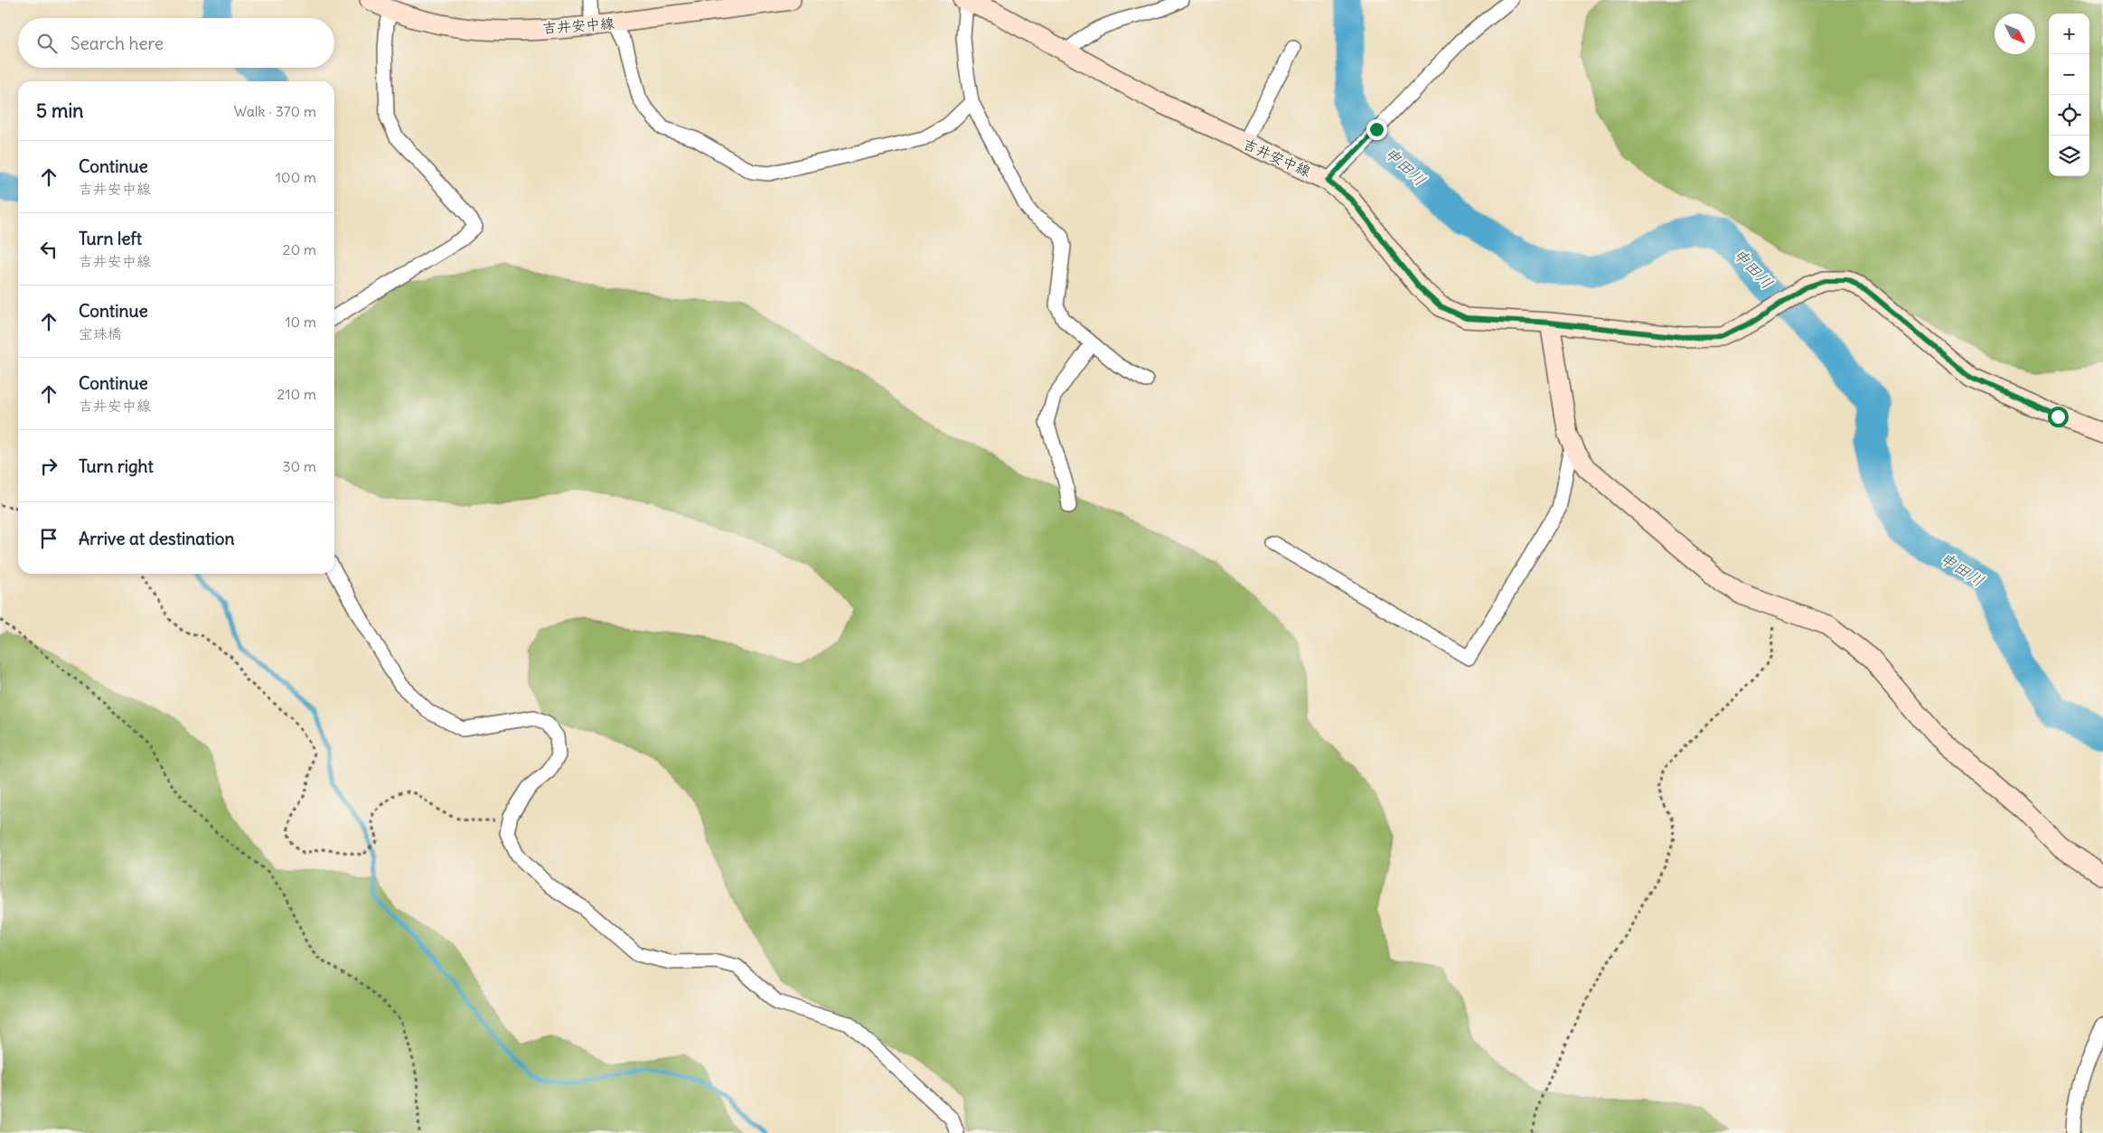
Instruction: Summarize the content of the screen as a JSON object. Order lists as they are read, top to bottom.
{
  "streets": {
    "main road": ["吉井安中線"]
  },
  "water": ["申田川"],
  "north": "bottom right",
  "page": {
    "map_buttons": ["+", "−"],
    "search": "Search here",
    "heading": ["5 min", "Walk · 370 m"],
    "list": [
      ["Continue", "吉井安中線", "100 m"],
      ["Turn left", "吉井安中線", "20 m"],
      ["Continue", "宝珠橋", "10 m"],
      ["Continue", "吉井安中線", "210 m"],
      ["Turn right", "30 m"],
      "Arrive at destination"
    ]
  }
}
